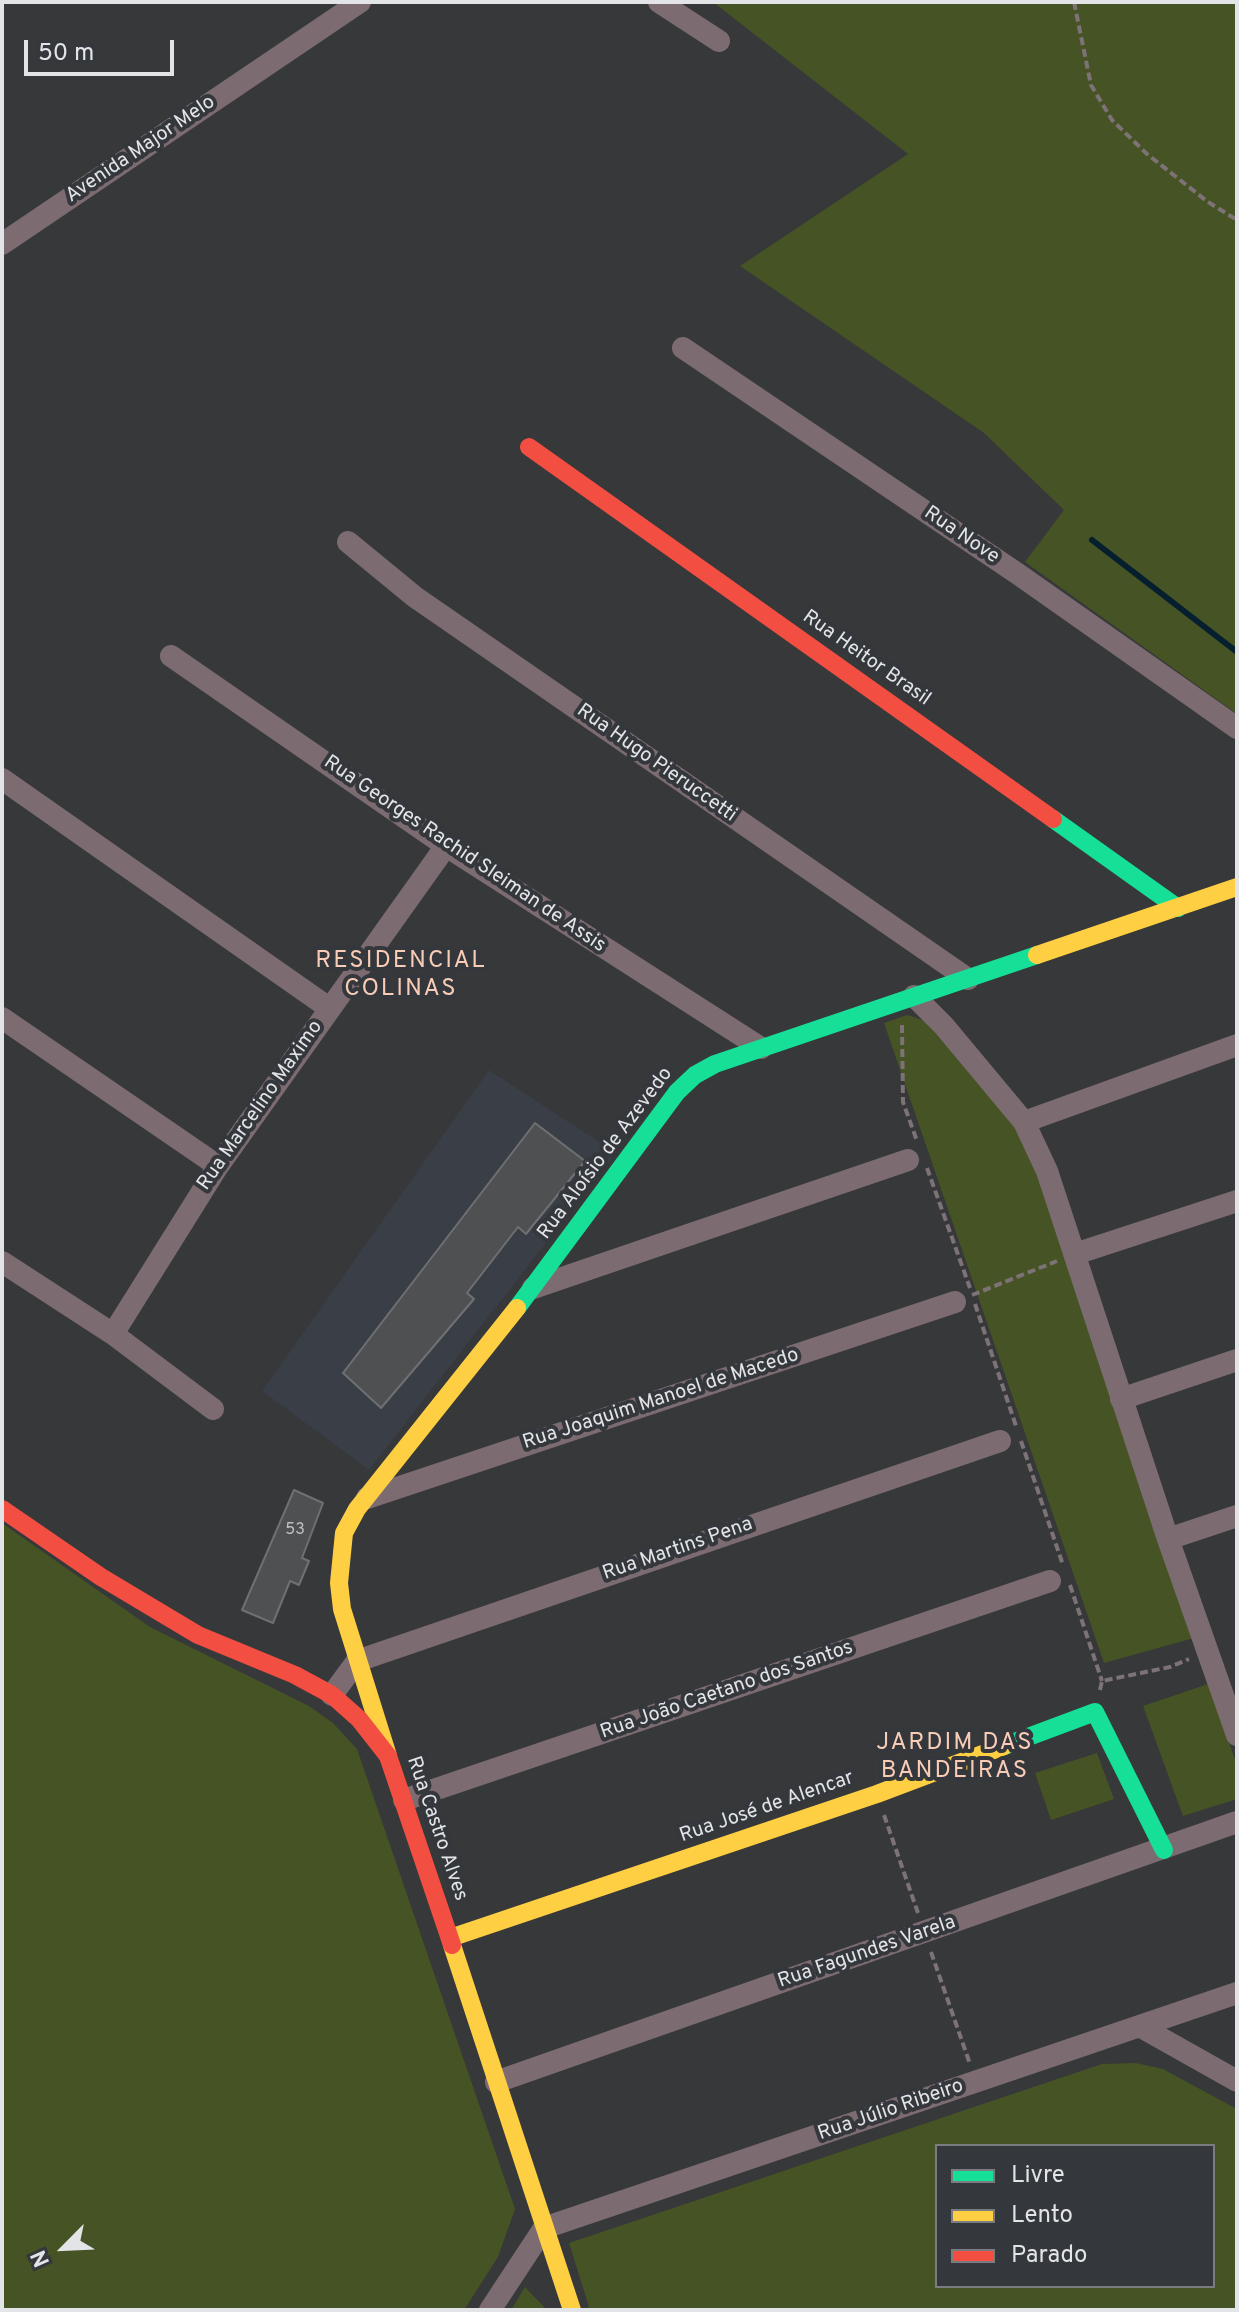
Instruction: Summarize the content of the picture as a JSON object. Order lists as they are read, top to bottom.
{
  "streets": {
    "street": [
      "Avenida Major Melo",
      "Rua Nove",
      "Rua Heitor Brasil",
      "Rua Hugo Pieruccetti",
      "Rua Georges Rachid Sleiman de Assis",
      "Rua Marcelino Maximo",
      "Rua Aloísio de Azevedo",
      "Rua Joaquim Manoel de Macedo",
      "Rua Martins Pena",
      "Rua João Caetano dos Santos",
      "Rua José de Alencar",
      "Rua Castro Alves",
      "Rua Fagundes Varela",
      "Rua Júlio Ribeiro"
    ]
  },
  "crossings": [
    ["Rua Heitor Brasil", "Rua Aloísio de Azevedo"],
    ["Rua Hugo Pieruccetti", "Rua Aloísio de Azevedo"],
    ["Rua Georges Rachid Sleiman de Assis", "Rua Marcelino Maximo"],
    ["Rua Georges Rachid Sleiman de Assis", "Rua Aloísio de Azevedo"],
    ["Rua Aloísio de Azevedo", "Rua Joaquim Manoel de Macedo"],
    ["Rua Aloísio de Azevedo", "Rua Martins Pena"],
    ["Rua Aloísio de Azevedo", "Rua Castro Alves"],
    ["Rua João Caetano dos Santos", "Rua Castro Alves"],
    ["Rua José de Alencar", "Rua Castro Alves"],
    ["Rua Castro Alves", "Rua Fagundes Varela"],
    ["Rua Castro Alves", "Rua Júlio Ribeiro"]
  ],
  "districts": ["RESIDENCIAL COLINAS", "JARDIM DAS BANDEIRAS"],
  "house_numbers": ["53"],
  "legend": ["Livre", "Lento", "Parado"],
  "scale_bar": "50 m",
  "north": "bottom left"
}
